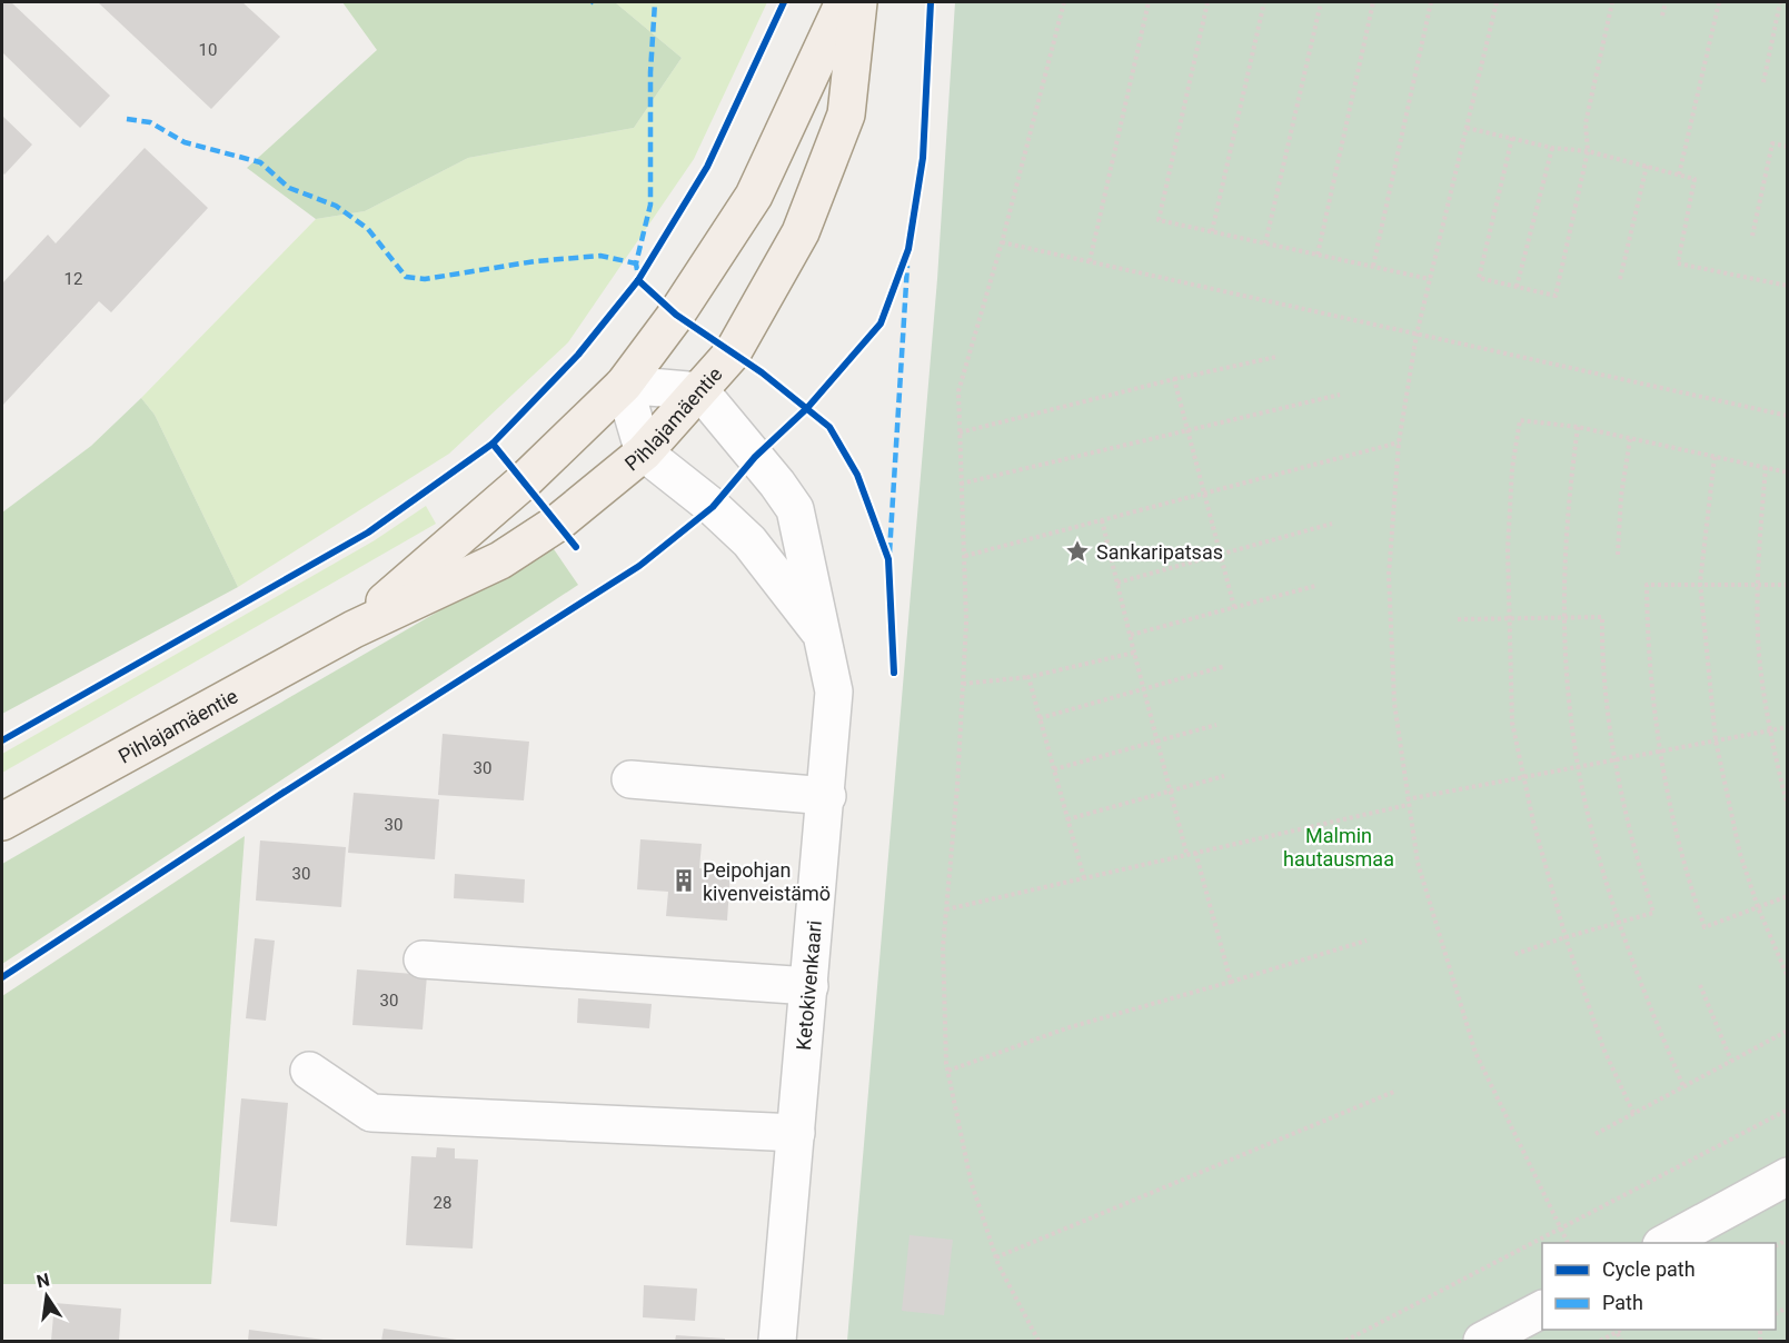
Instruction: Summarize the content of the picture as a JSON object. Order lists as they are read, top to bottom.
{
  "streets": {
    "main road": ["Pihlajamäentie"],
    "street": ["Ketokivenkaari"]
  },
  "crossings": [
    ["Pihlajamäentie", "Ketokivenkaari"]
  ],
  "parks": ["Malmin hautausmaa"],
  "places": {
    "place": ["Sankaripatsas"],
    "building": ["Peipohjan kivenveistämö"]
  },
  "house_numbers": [
    "10",
    "12",
    "30",
    "30",
    "30",
    "30",
    "28"
  ],
  "legend": ["Cycle path", "Path"],
  "north": "top"
}
